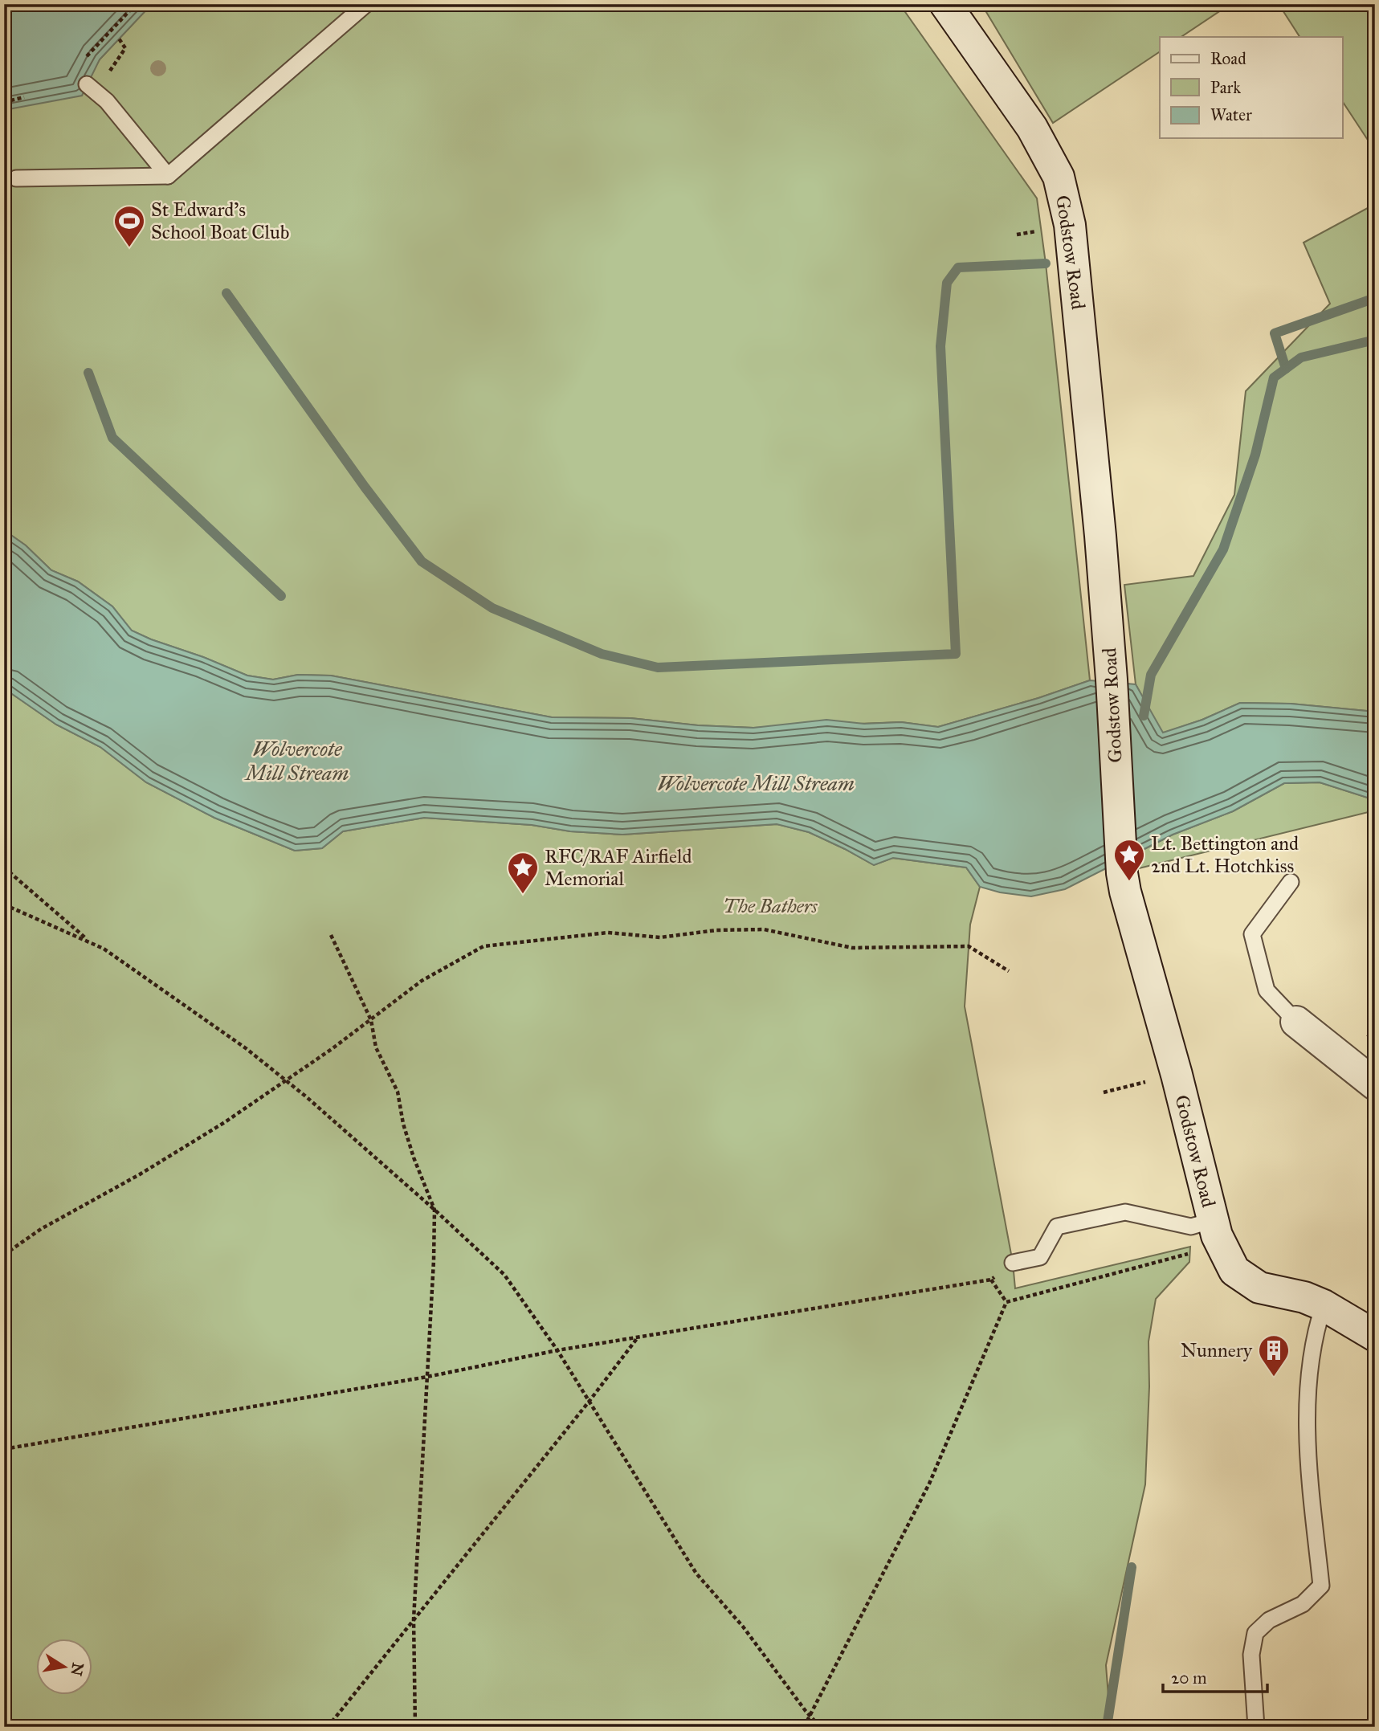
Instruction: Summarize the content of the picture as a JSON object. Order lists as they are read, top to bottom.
{
  "streets": {
    "street": ["Godstow Road"]
  },
  "water": ["Wolvercote Mill Stream"],
  "parks": ["The Bathers"],
  "places": {
    "sports": ["St Edward's School Boat Club"],
    "place": ["Lt. Bettington and 2nd Lt. Hotchkiss", "RFC/RAF Airfield Memorial"],
    "building": ["Nunnery"]
  },
  "legend": ["Road", "Park", "Water"],
  "scale_bar": "20 m",
  "north": "right"
}
